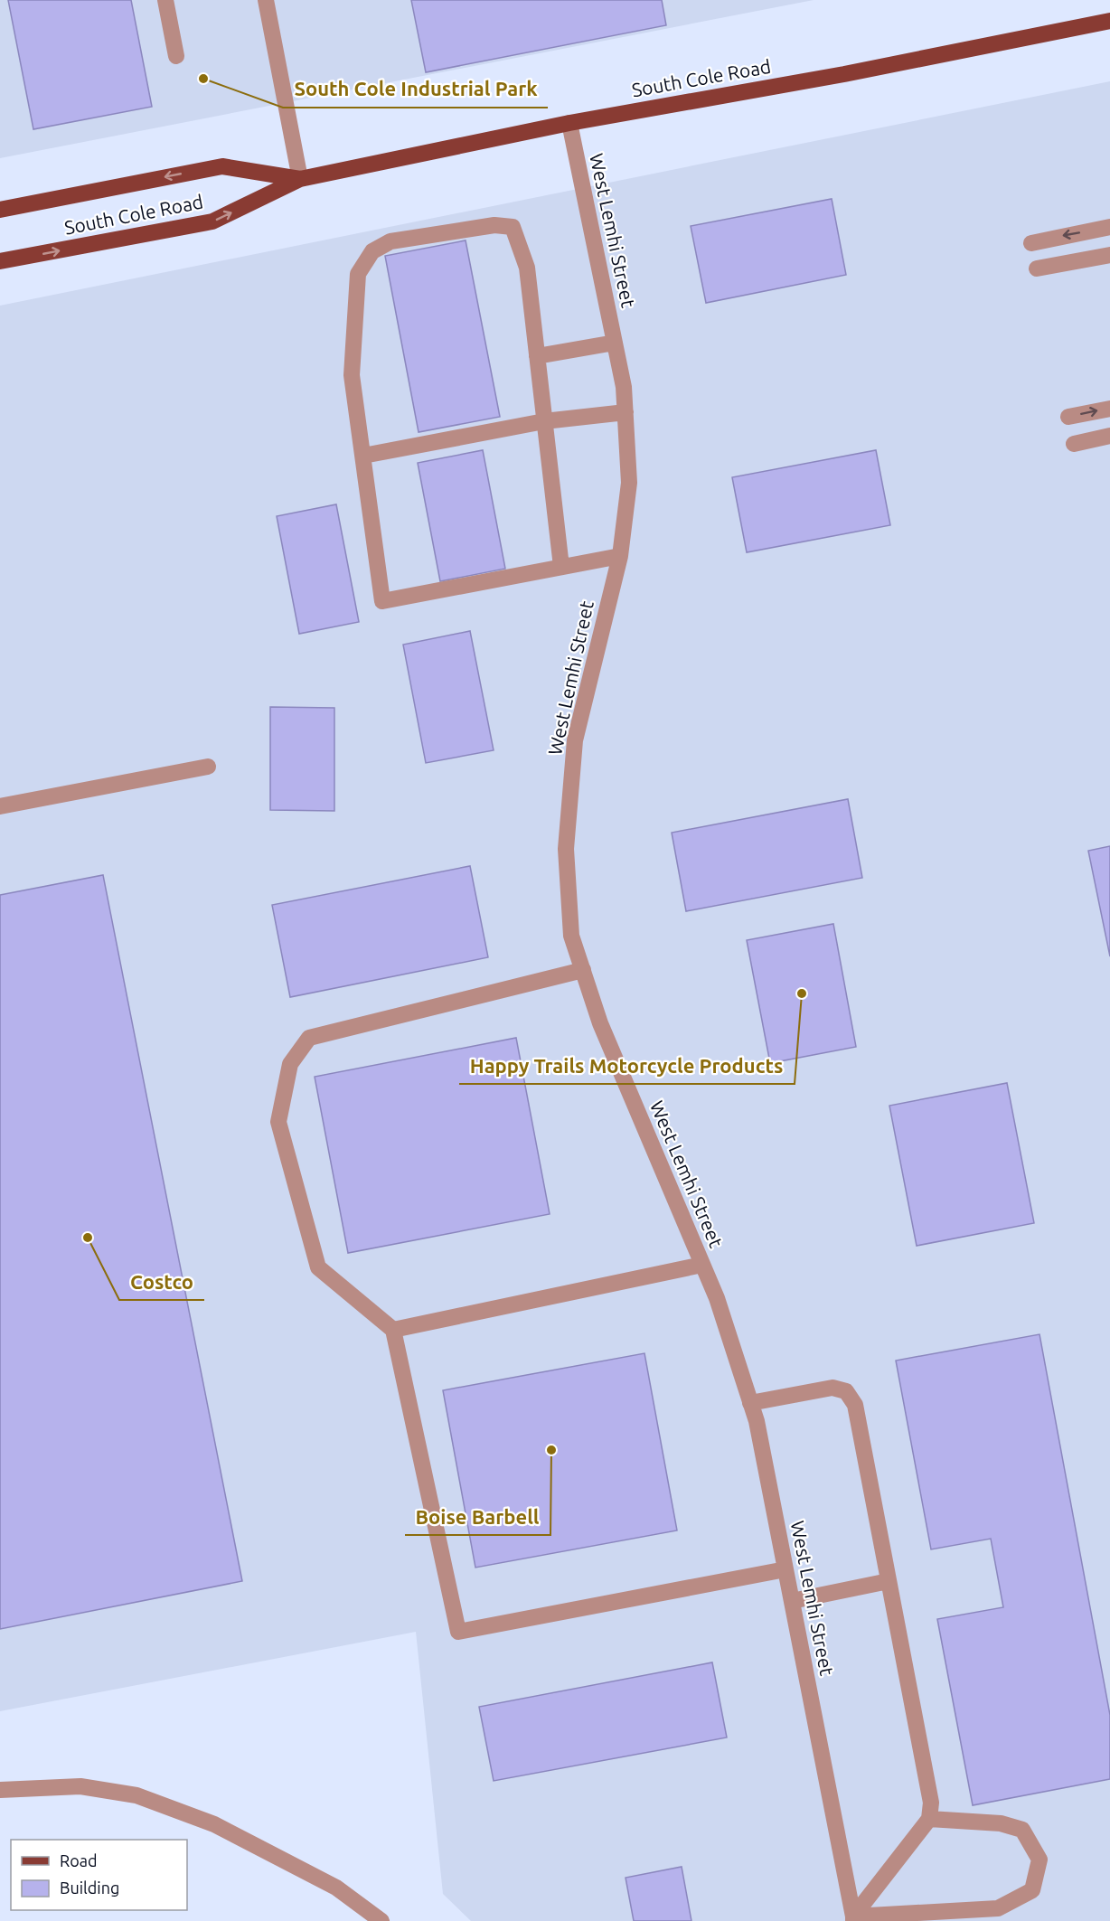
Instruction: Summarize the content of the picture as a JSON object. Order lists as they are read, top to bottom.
{
  "streets": {
    "main road": ["South Cole Road"],
    "street": ["West Lemhi Street"]
  },
  "crossings": [
    ["South Cole Road", "West Lemhi Street"]
  ],
  "places": [
    "South Cole Industrial Park",
    "Happy Trails Motorcycle Products",
    "Costco",
    "Boise Barbell"
  ],
  "legend": ["Road", "Building"]
}
